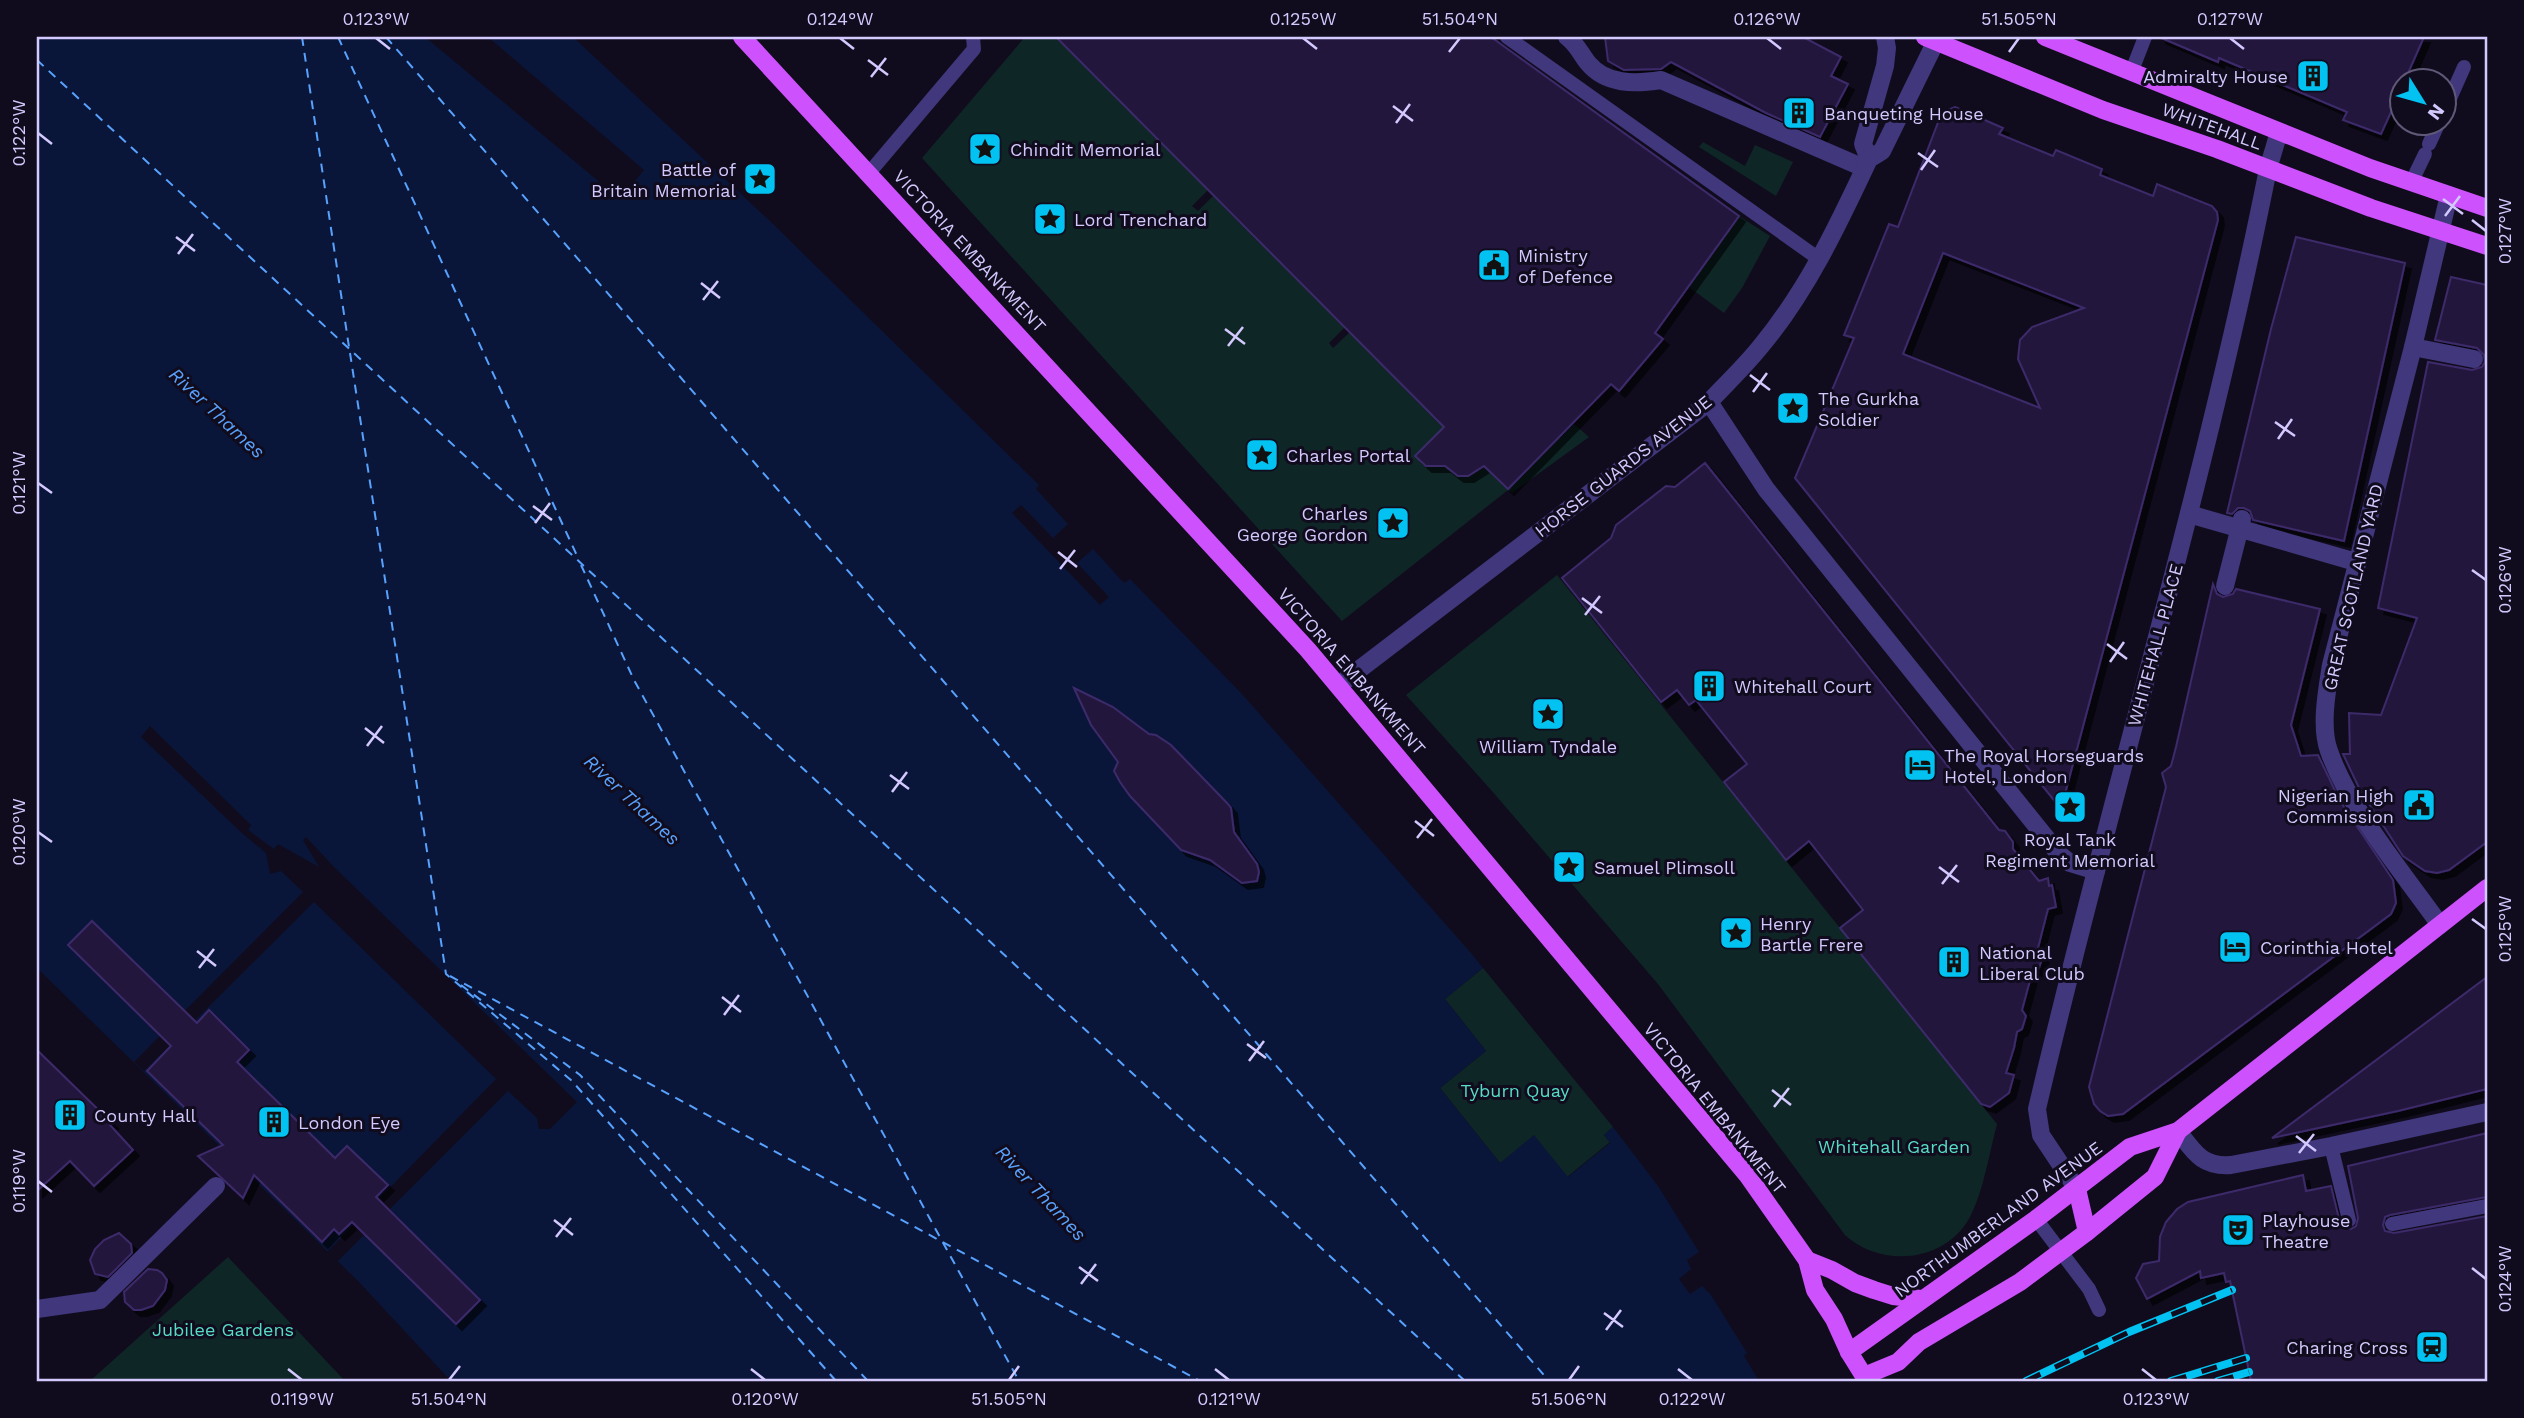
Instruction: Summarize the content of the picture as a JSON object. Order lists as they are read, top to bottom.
{
  "streets": {
    "main road": ["WHITEHALL", "VICTORIA EMBANKMENT", "NORTHUMBERLAND AVENUE"],
    "street": ["HORSE GUARDS AVENUE", "GREAT SCOTLAND YARD", "WHITEHALL PLACE"]
  },
  "crossings": [
    ["WHITEHALL", "HORSE GUARDS AVENUE"],
    ["WHITEHALL", "GREAT SCOTLAND YARD"],
    ["WHITEHALL", "WHITEHALL PLACE"],
    ["VICTORIA EMBANKMENT", "HORSE GUARDS AVENUE"],
    ["VICTORIA EMBANKMENT", "NORTHUMBERLAND AVENUE"],
    ["GREAT SCOTLAND YARD", "NORTHUMBERLAND AVENUE"],
    ["WHITEHALL PLACE", "NORTHUMBERLAND AVENUE"]
  ],
  "water": ["River Thames"],
  "parks": ["Tyburn Quay", "Whitehall Garden", "Jubilee Gardens"],
  "places": {
    "building": [
      "Admiralty House",
      "Banqueting House",
      "Whitehall Court",
      "National Liberal Club",
      "County Hall",
      "London Eye"
    ],
    "place": [
      "Chindit Memorial",
      "Battle of Britain Memorial",
      "Lord Trenchard",
      "The Gurkha Soldier",
      "Charles Portal",
      "Charles George Gordon",
      "William Tyndale",
      "Royal Tank Regiment Memorial",
      "Samuel Plimsoll",
      "Henry Bartle Frere"
    ],
    "public building": ["Ministry of Defence", "Nigerian High Commission"],
    "hotel": ["The Royal Horseguards Hotel, London", "Corinthia Hotel"],
    "theatre": ["Playhouse Theatre"],
    "station": ["Charing Cross"]
  },
  "north": "bottom right",
  "coordinates": [
    "0.123°W",
    "0.124°W",
    "0.125°W",
    "51.504°N",
    "0.126°W",
    "51.505°N",
    "0.127°W",
    "0.122°W",
    "0.121°W",
    "0.120°W",
    "0.119°W",
    "51.506°N"
  ]
}
